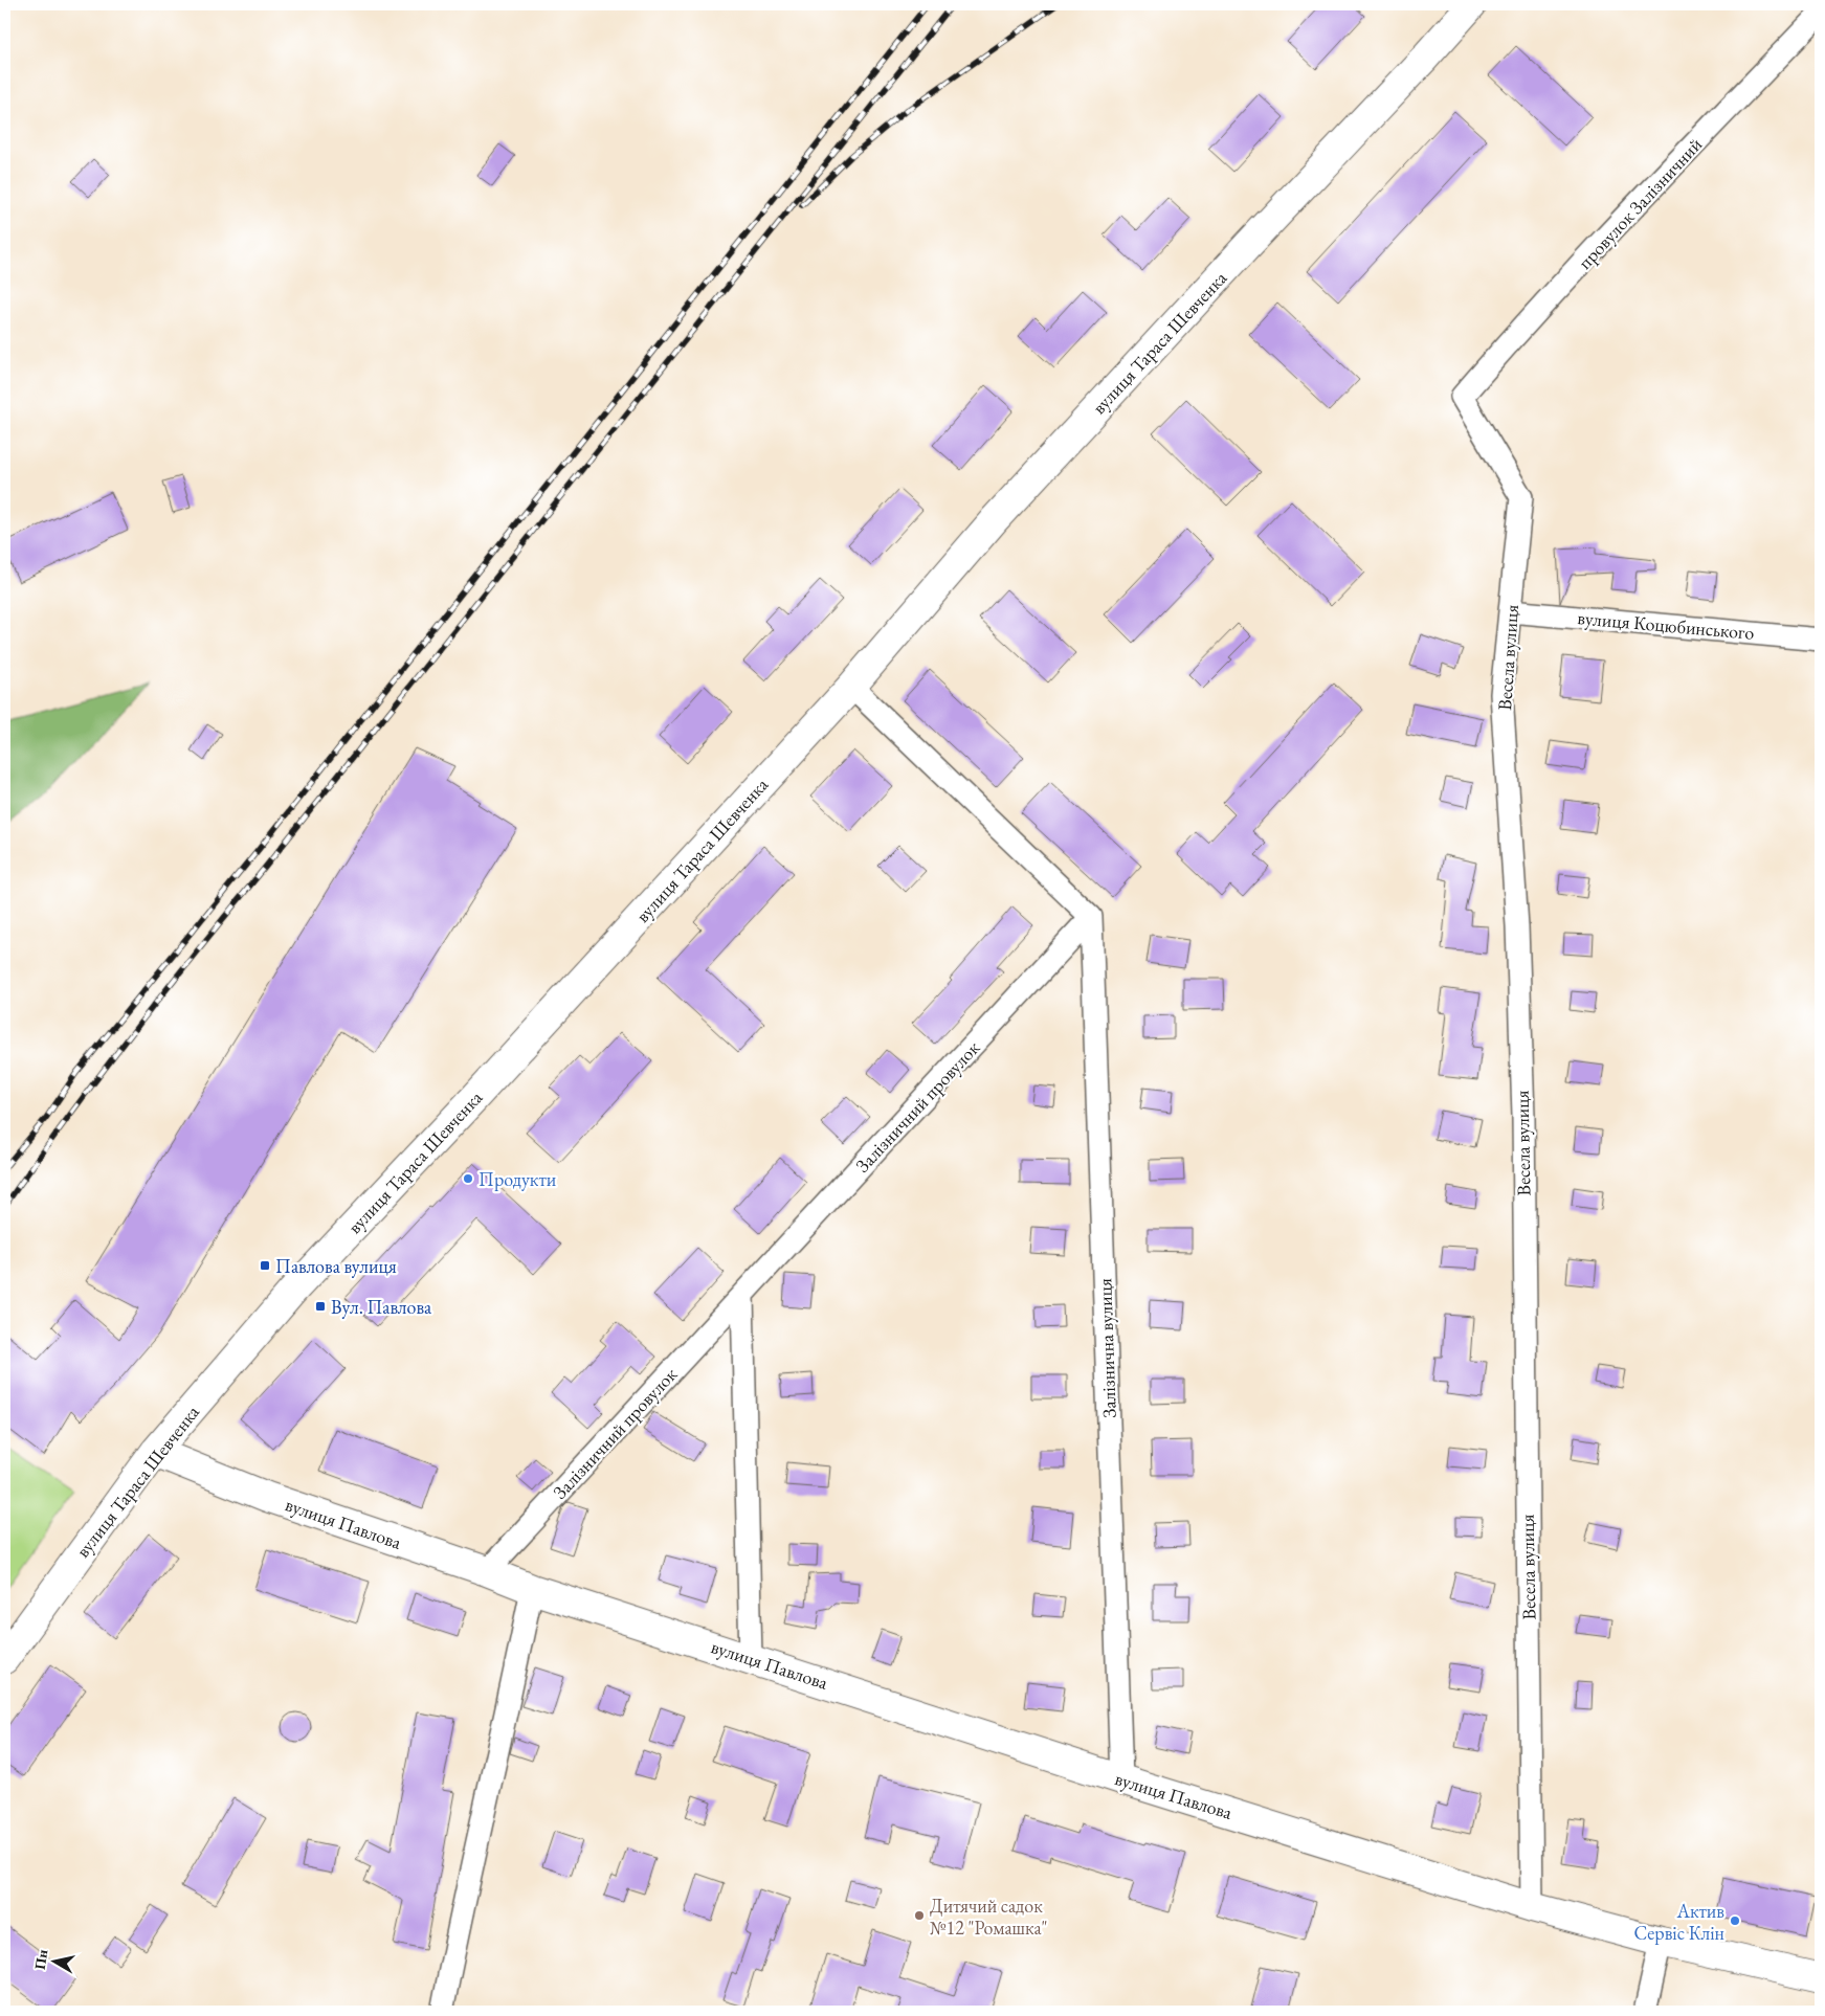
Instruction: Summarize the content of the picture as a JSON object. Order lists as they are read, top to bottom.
{
  "streets": {
    "main road": ["вулиця Тараса Шевченка", "вулиця Павлова"],
    "street": [
      "провулок Залізничний",
      "вулиця Коцюбинського",
      "Весела вулиця",
      "Залізничний провулок",
      "Залізнична вулиця"
    ]
  },
  "crossings": [
    ["провулок Залізничний", "Весела вулиця"],
    ["вулиця Тараса Шевченка", "вулиця Павлова"],
    ["вулиця Коцюбинського", "Весела вулиця"],
    ["Весела вулиця", "вулиця Павлова"],
    ["Залізничний провулок", "Залізнична вулиця"],
    ["Залізничний провулок", "вулиця Павлова"],
    ["Залізнична вулиця", "вулиця Павлова"]
  ],
  "places": {
    "other": ["Продукти", "Дитячий садок №12 \"Ромашка\"", "Актив Сервiс Клiн"],
    "transit": ["Павлова вулиця", "Вул. Павлова"]
  },
  "north": "left"
}
